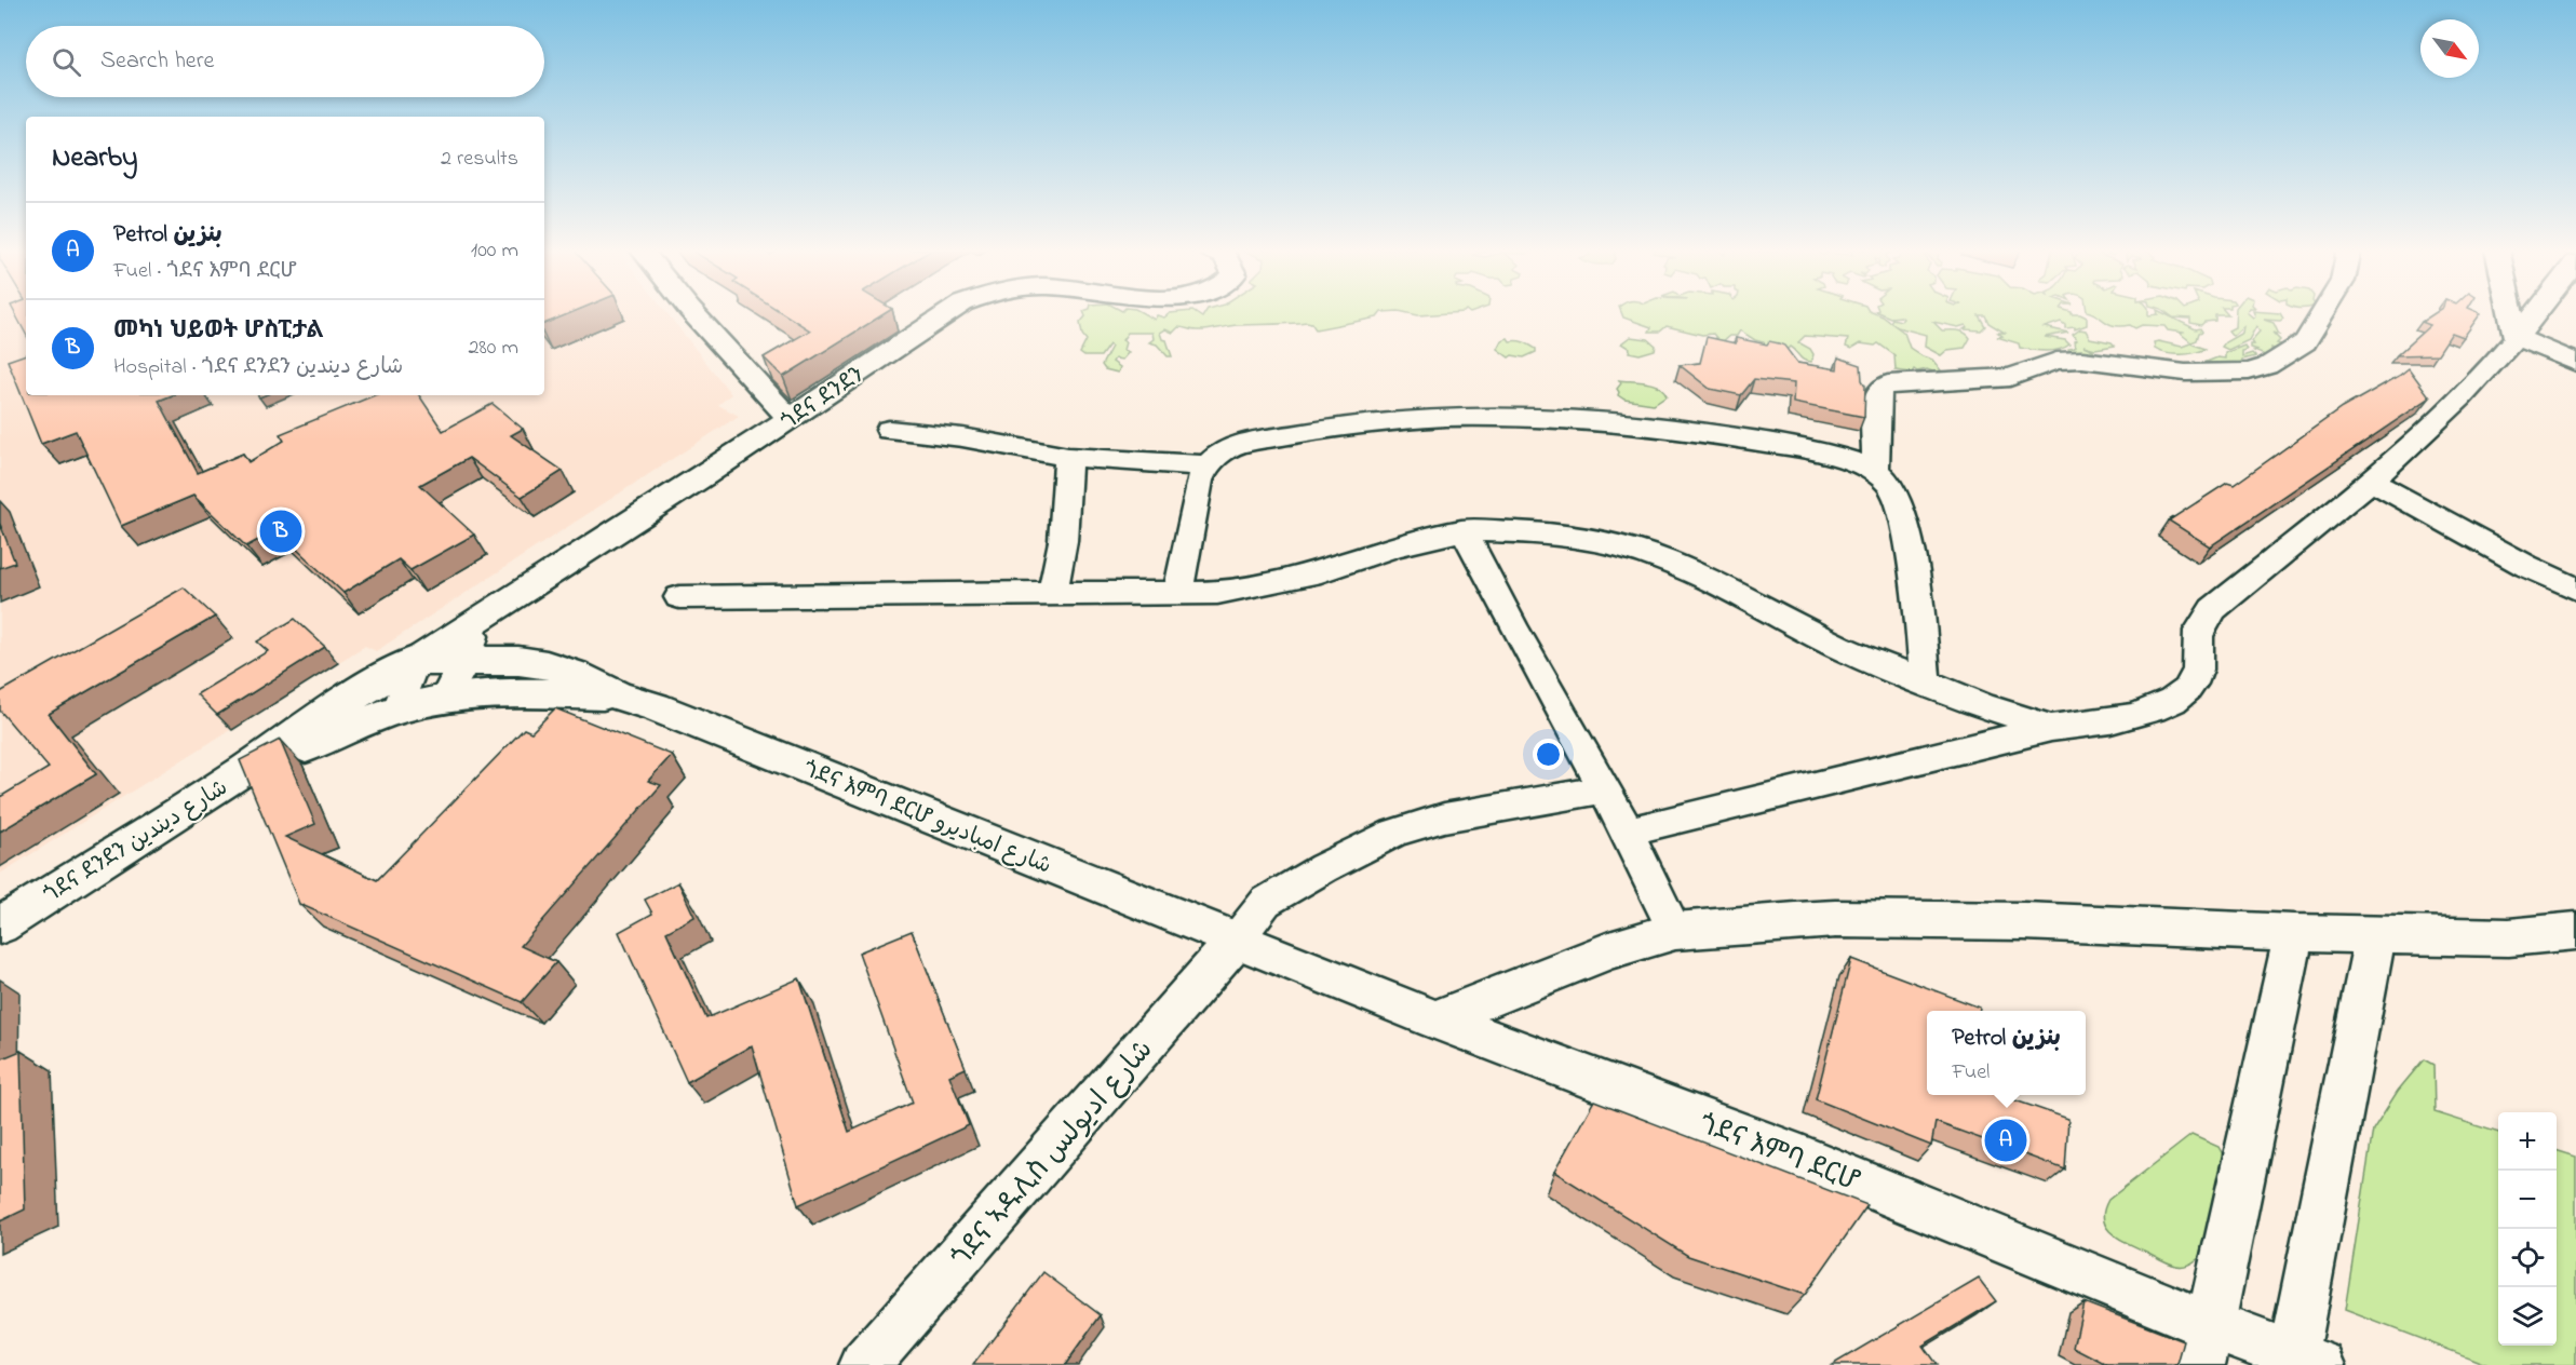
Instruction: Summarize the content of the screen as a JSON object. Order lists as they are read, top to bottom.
{
  "streets": {
    "main road": [
      "ጎደና እምባ ደርሆ شارع امباديرو",
      "ጎደና ደንደን شارع ديندين",
      "ጎደና እምባ ደርሆ",
      "ጎደና ኣዱሊስ شارع اديولس"
    ],
    "street": ["ጎደና ደንደን"]
  },
  "crossings": [
    ["ጎደና ደንደን", "ጎደና ደንደን شارع ديندين"],
    ["ጎደና እምባ ደርሆ شارع امباديرو", "ጎደና ደንደን شارع ديندين"],
    ["ጎደና እምባ ደርሆ شارع امباديرو", "ጎደና እምባ ደርሆ"],
    ["ጎደና እምባ ደርሆ شارع امباديرو", "ጎደና ኣዱሊስ شارع اديولس"],
    ["ጎደና እምባ ደርሆ", "ጎደና ኣዱሊስ شارع اديولس"]
  ],
  "north": "bottom right",
  "page": {
    "search": "Search here",
    "heading": ["Nearby", "2 results"],
    "list": [
      {
        "mark": "A",
        "name": "Petrol بنزين",
        "note": "Fuel · ጎደና እምባ ደርሆ",
        "value": "100 m"
      },
      {
        "mark": "B",
        "name": "መካነ ህይወት ሆስፒታል",
        "note": "Hospital · ጎደና ደንደን شارع ديندين",
        "value": "280 m"
      }
    ],
    "pins": ["B", "A"],
    "popup": ["Petrol بنزين", "Fuel"],
    "map_buttons": ["+", "−"]
  }
}
